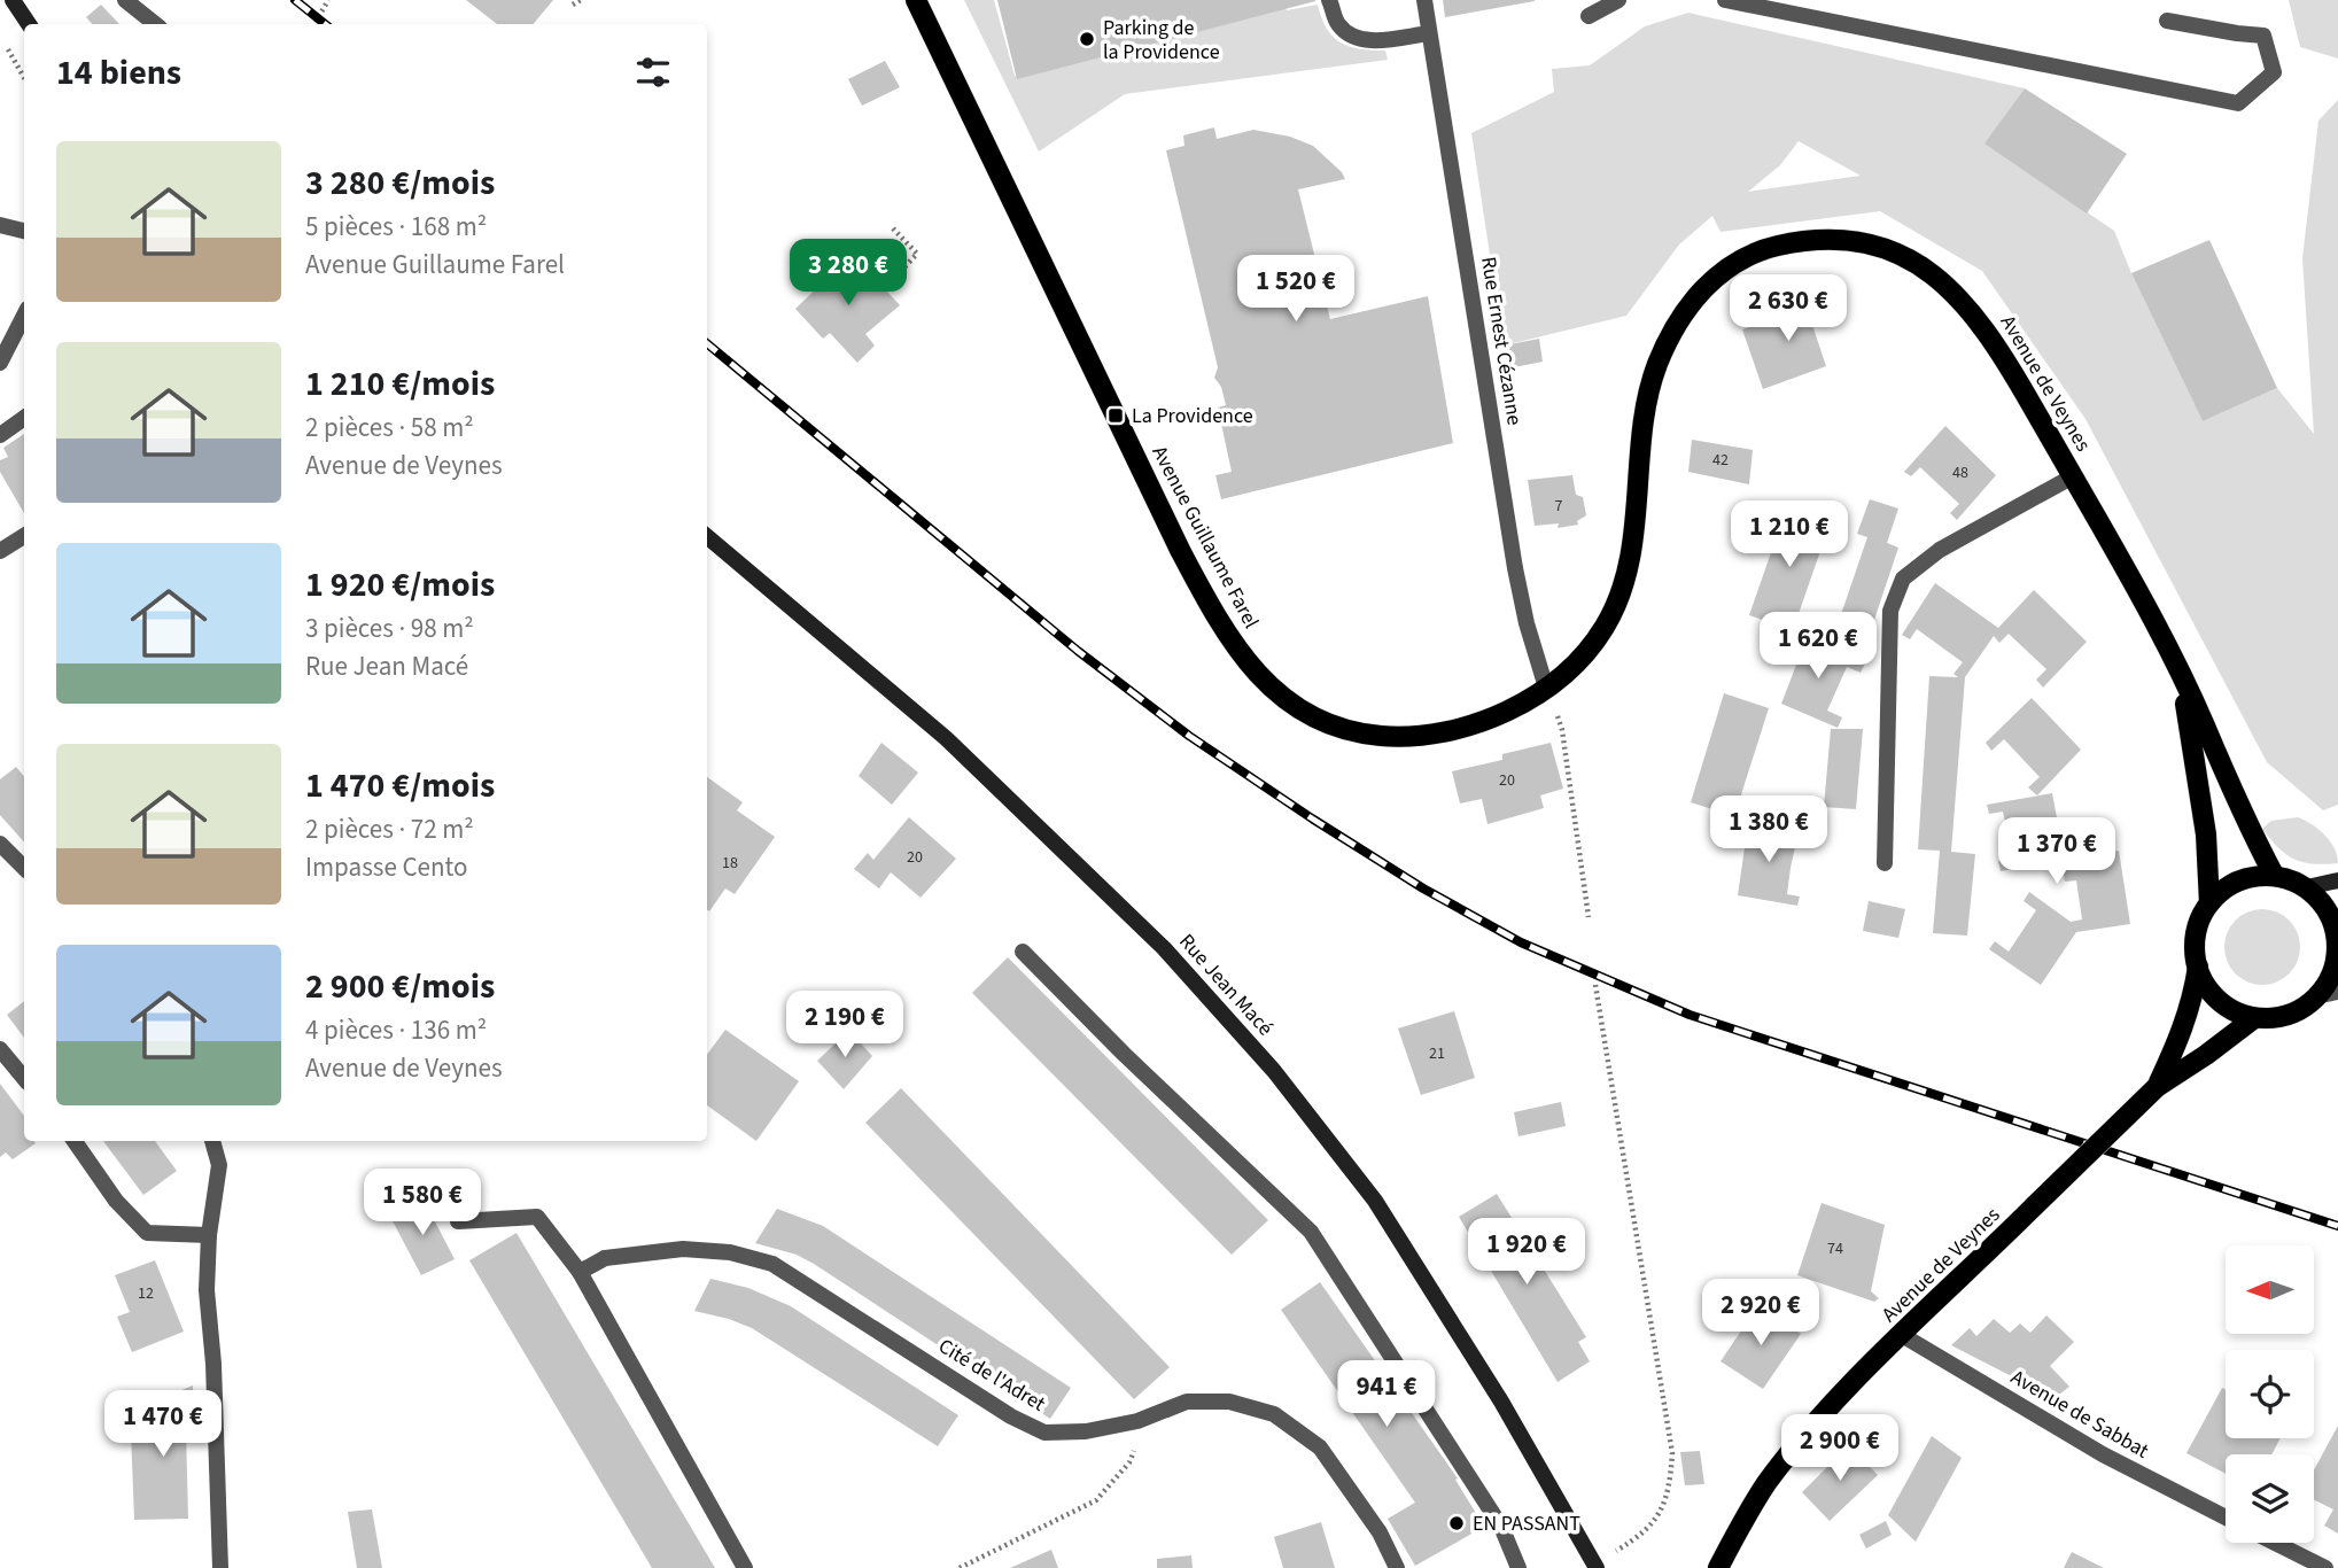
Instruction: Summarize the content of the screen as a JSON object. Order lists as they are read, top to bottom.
{
  "streets": {
    "main road": ["Avenue de Veynes", "Avenue Guillaume Farel", "Rue Jean Macé"],
    "street": ["Rue Ernest Cézanne", "Cité de l'Adret", "Avenue de Sabbat"]
  },
  "crossings": [
    ["Rue Ernest Cézanne", "Avenue de Veynes"],
    ["Rue Ernest Cézanne", "Avenue Guillaume Farel"],
    ["Avenue de Veynes", "Avenue Guillaume Farel"],
    ["Avenue de Veynes", "Avenue de Sabbat"]
  ],
  "places": {
    "other": ["Parking de la Providence", "EN PASSANT"],
    "transit": ["La Providence"]
  },
  "house_numbers": [
    "42",
    "48",
    "7",
    "20",
    "20",
    "18",
    "21",
    "74",
    "12"
  ],
  "north": "left",
  "page": {
    "heading": "14 biens",
    "list": [
      {
        "name": "3 280 €/mois",
        "note": "5 pièces · 168 m² · Avenue Guillaume Farel"
      },
      {
        "name": "1 210 €/mois",
        "note": "2 pièces · 58 m² · Avenue de Veynes"
      },
      {
        "name": "1 920 €/mois",
        "note": "3 pièces · 98 m² · Rue Jean Macé"
      },
      {
        "name": "1 470 €/mois",
        "note": "2 pièces · 72 m² · Impasse Cento"
      },
      {
        "name": "2 900 €/mois",
        "note": "4 pièces · 136 m² · Avenue de Veynes"
      }
    ],
    "price": [
      "3 280 €",
      "1 520 €",
      "2 630 €",
      "1 210 €",
      "1 620 €",
      "1 380 €",
      "1 370 €",
      "2 190 €",
      "1 580 €",
      "1 920 €",
      "2 920 €",
      "941 €",
      "1 470 €",
      "2 900 €"
    ]
  }
}
